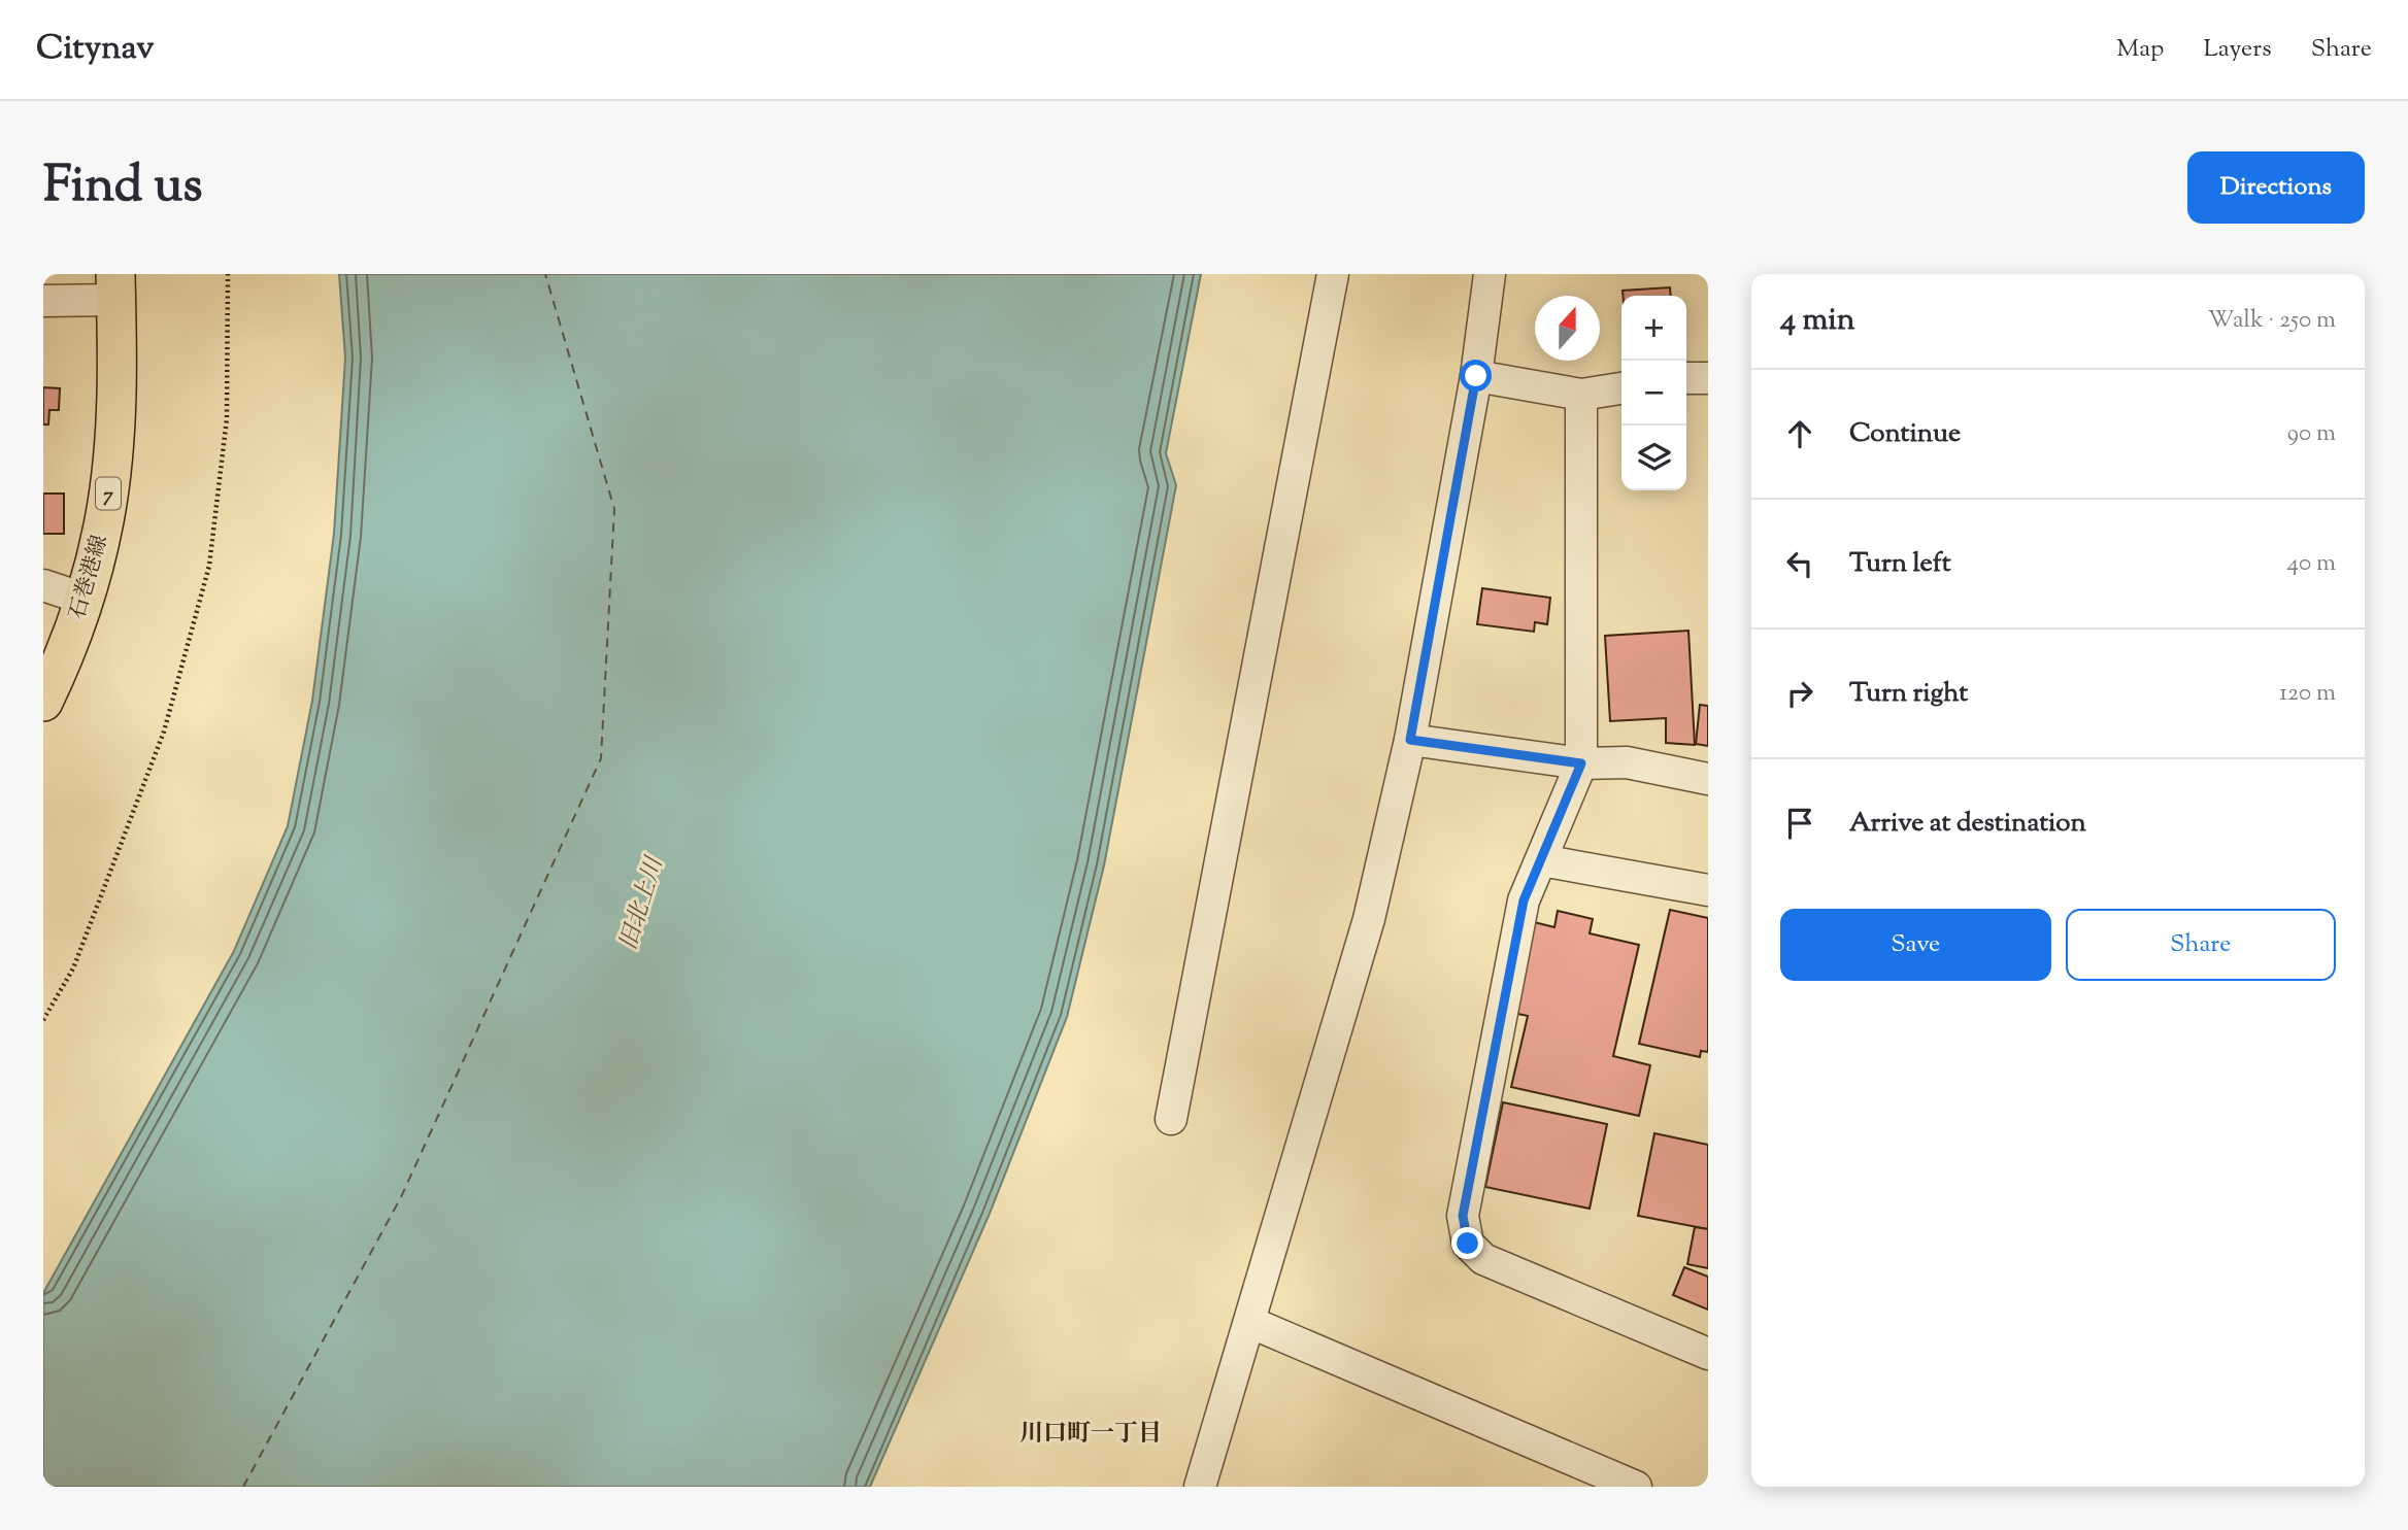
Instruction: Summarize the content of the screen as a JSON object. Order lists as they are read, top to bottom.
{
  "streets": {
    "main road": ["7", "石巻港線"]
  },
  "districts": ["川口町一丁目"],
  "water": ["旧北上川"],
  "north": "top",
  "page": {
    "header": "Citynav",
    "nav": ["Map", "Layers", "Share"],
    "title": "Find us",
    "buttons": [
      "Directions",
      ["Save", "Share"]
    ],
    "heading": ["4 min", "Walk · 250 m"],
    "map_buttons": ["+", "−"],
    "list": [
      ["Continue", "90 m"],
      ["Turn left", "40 m"],
      ["Turn right", "120 m"],
      "Arrive at destination"
    ]
  }
}
